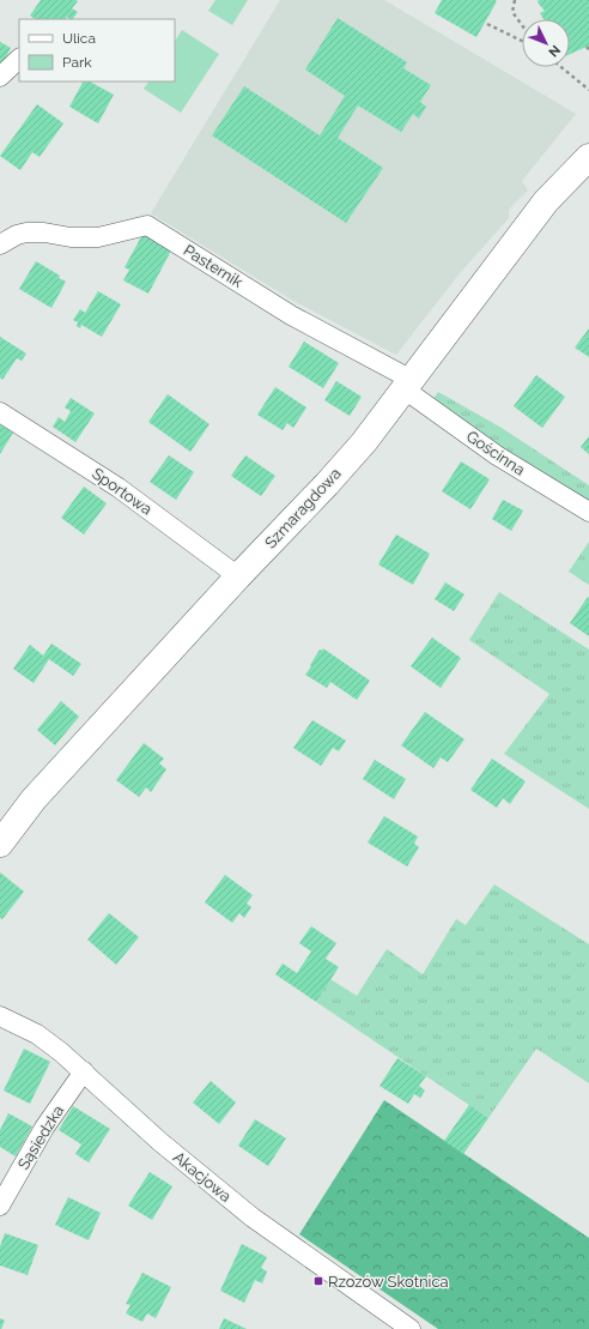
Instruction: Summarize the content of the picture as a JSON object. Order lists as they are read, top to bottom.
{
  "streets": {
    "street": [
      "Pasternik",
      "Gościnna",
      "Sportowa",
      "Szmaragdowa",
      "Sąsiedzka",
      "Akacjowa"
    ]
  },
  "crossings": [
    ["Pasternik", "Gościnna"],
    ["Pasternik", "Szmaragdowa"],
    ["Gościnna", "Szmaragdowa"],
    ["Sportowa", "Szmaragdowa"],
    ["Sąsiedzka", "Akacjowa"]
  ],
  "places": {
    "transit": ["Rzozów Skotnica"]
  },
  "legend": ["Ulica", "Park"],
  "north": "bottom right"
}
